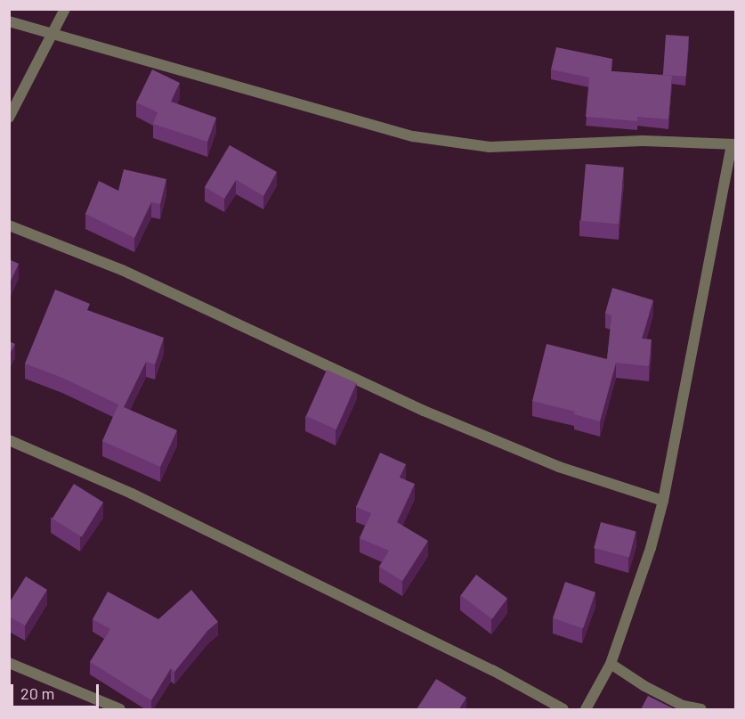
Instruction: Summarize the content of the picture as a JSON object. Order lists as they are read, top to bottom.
{
  "scale_bar": "20 m"
}
